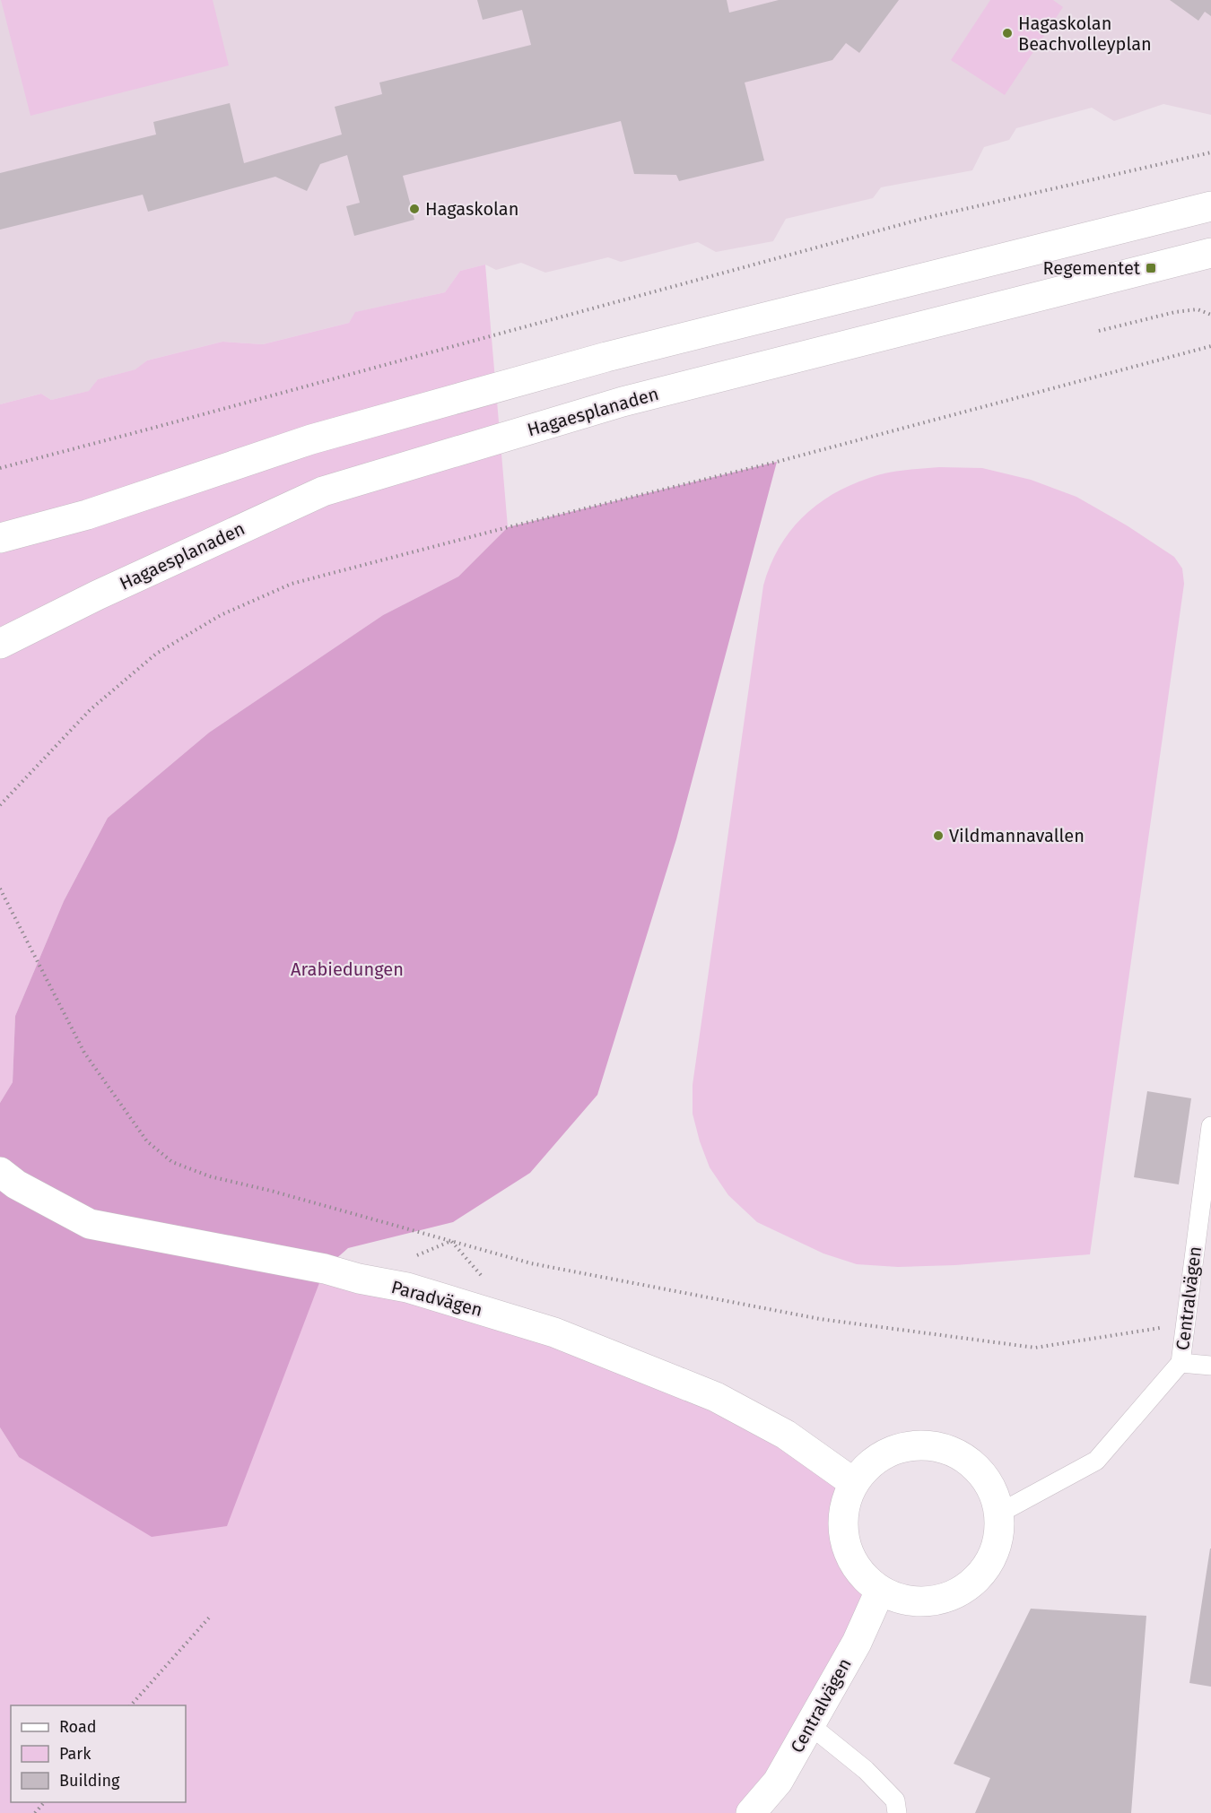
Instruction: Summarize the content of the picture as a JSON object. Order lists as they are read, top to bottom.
{
  "streets": {
    "main road": ["Hagaesplanaden", "Paradvägen", "Centralvägen"]
  },
  "crossings": [
    ["Paradvägen", "Centralvägen"]
  ],
  "parks": ["Arabiedungen"],
  "places": {
    "other": ["Hagaskolan Beachvolleyplan", "Hagaskolan", "Vildmannavallen"],
    "transit": ["Regementet"]
  },
  "legend": ["Road", "Park", "Building"]
}
